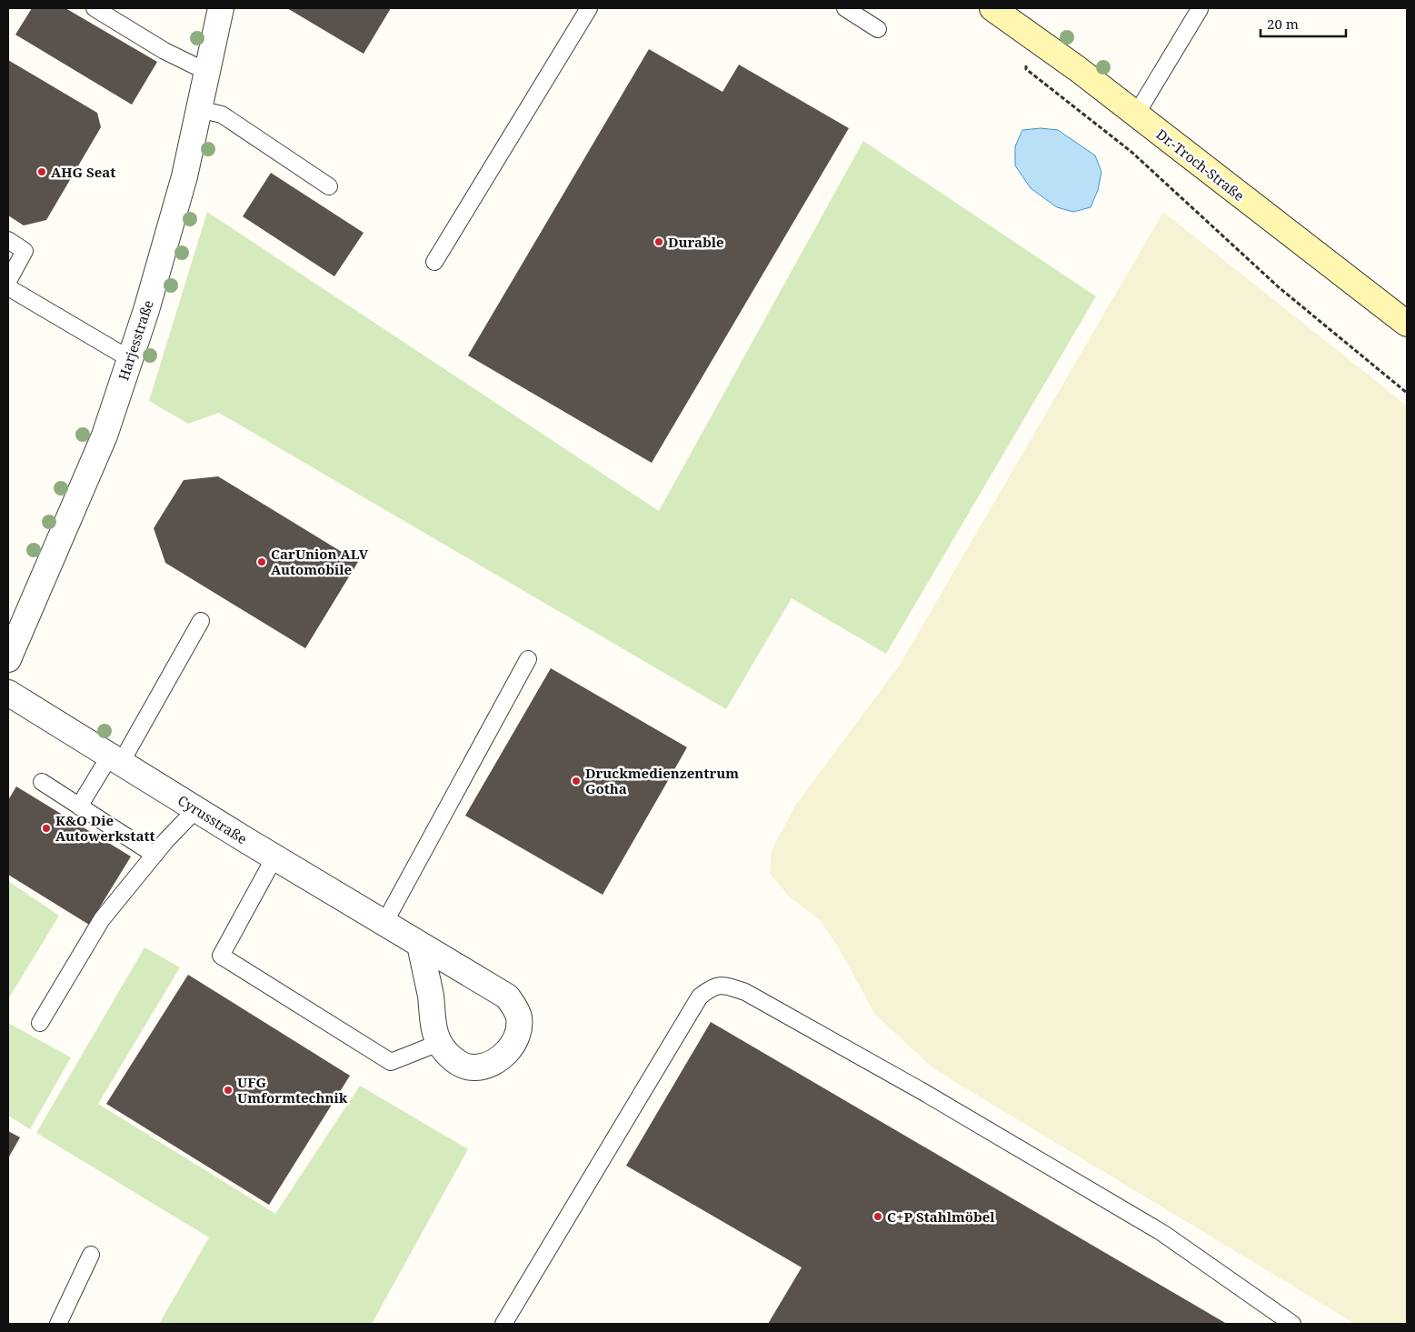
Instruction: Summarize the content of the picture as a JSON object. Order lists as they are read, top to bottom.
{
  "streets": {
    "main road": ["Dr.-Troch-Straße"],
    "street": ["Harjesstraße", "Cyrusstraße"]
  },
  "places": [
    "AHG Seat",
    "Durable",
    "CarUnion ALV Automobile",
    "Druckmedienzentrum Gotha",
    "K&O Die Autowerkstatt",
    "UFG Umformtechnik",
    "C+P Stahlmöbel"
  ],
  "scale_bar": "20 m"
}
